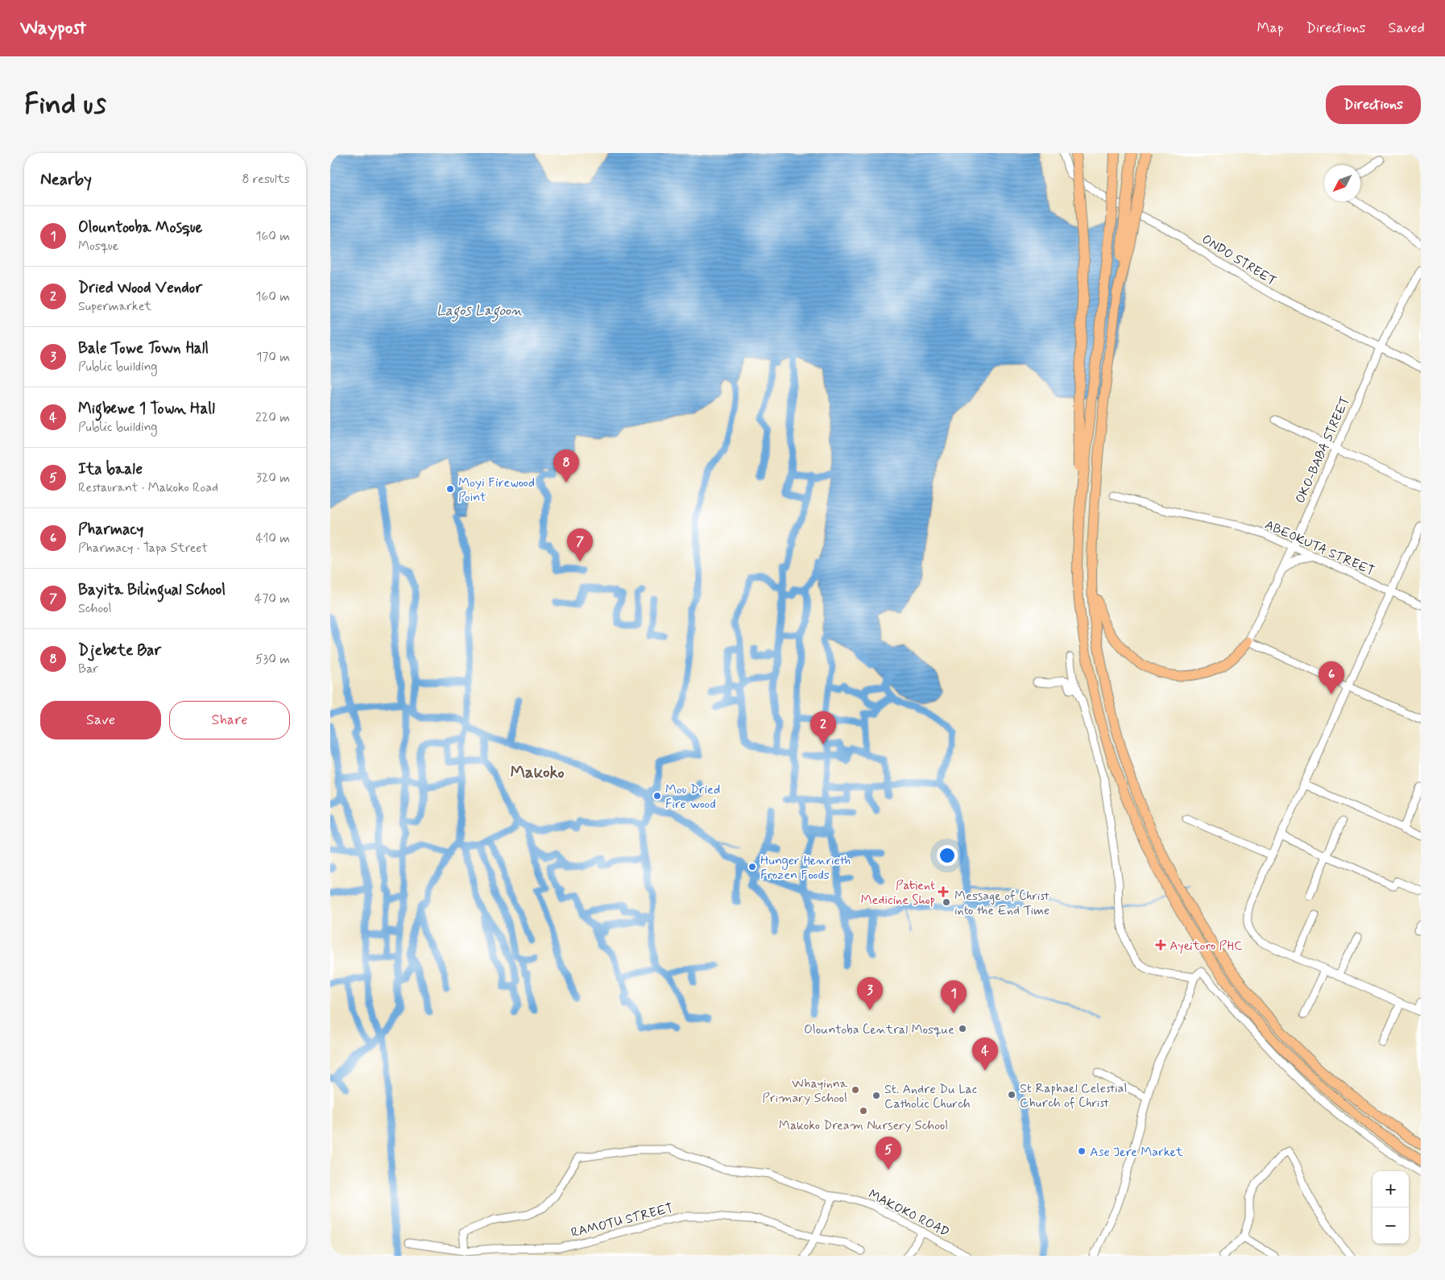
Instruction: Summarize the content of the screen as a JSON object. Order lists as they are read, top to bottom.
{
  "streets": {
    "street": [
      "ONDO STREET",
      "OKO-BABA STREET",
      "ABEOKUTA STREET",
      "MAKOKO ROAD",
      "RAMOTU STREET"
    ]
  },
  "crossings": [
    ["ONDO STREET", "OKO-BABA STREET"],
    ["OKO-BABA STREET", "ABEOKUTA STREET"],
    ["MAKOKO ROAD", "RAMOTU STREET"]
  ],
  "districts": ["Makoko"],
  "water": ["Lagos Lagoon"],
  "places": {
    "other": [
      "Moyi Firewood Point",
      "Mou Dried Fire wood",
      "Hunger Henrieth Frozen Foods",
      "Message of Christ into the End Time",
      "Olountoba Central Mosque",
      "Whayinna Primary School",
      "St Raphael Celestial Church of Christ",
      "St. Andre Du Lac Catholic Church",
      "Makoko Dream Nursery School",
      "Ase Jere Market"
    ],
    "health": ["Patient Medicine Shop", "Ayeitoro PHC"]
  },
  "north": "bottom left",
  "page": {
    "header": "Waypost",
    "nav": ["Map", "Directions", "Saved"],
    "buttons": [
      "Directions",
      ["Save", "Share"]
    ],
    "title": "Find us",
    "heading": ["Nearby", "8 results"],
    "list": [
      {
        "mark": "1",
        "name": "Olountooba Mosque",
        "note": "Mosque",
        "value": "160 m"
      },
      {
        "mark": "2",
        "name": "Dried Wood Vendor",
        "note": "Supermarket",
        "value": "160 m"
      },
      {
        "mark": "3",
        "name": "Bale Towe Town Hall",
        "note": "Public building",
        "value": "170 m"
      },
      {
        "mark": "4",
        "name": "Migbewe 1 Town Hall",
        "note": "Public building",
        "value": "220 m"
      },
      {
        "mark": "5",
        "name": "Ita baale",
        "note": "Restaurant · Makoko Road",
        "value": "320 m"
      },
      {
        "mark": "6",
        "name": "Pharmacy",
        "note": "Pharmacy · Tapa Street",
        "value": "410 m"
      },
      {
        "mark": "7",
        "name": "Bayita Bilingual School",
        "note": "School",
        "value": "470 m"
      },
      {
        "mark": "8",
        "name": "Djebete Bar",
        "note": "Bar",
        "value": "530 m"
      }
    ],
    "pins": [
      "8",
      "7",
      "6",
      "2",
      "3",
      "1",
      "4",
      "5"
    ],
    "map_buttons": ["+", "−"]
  }
}
